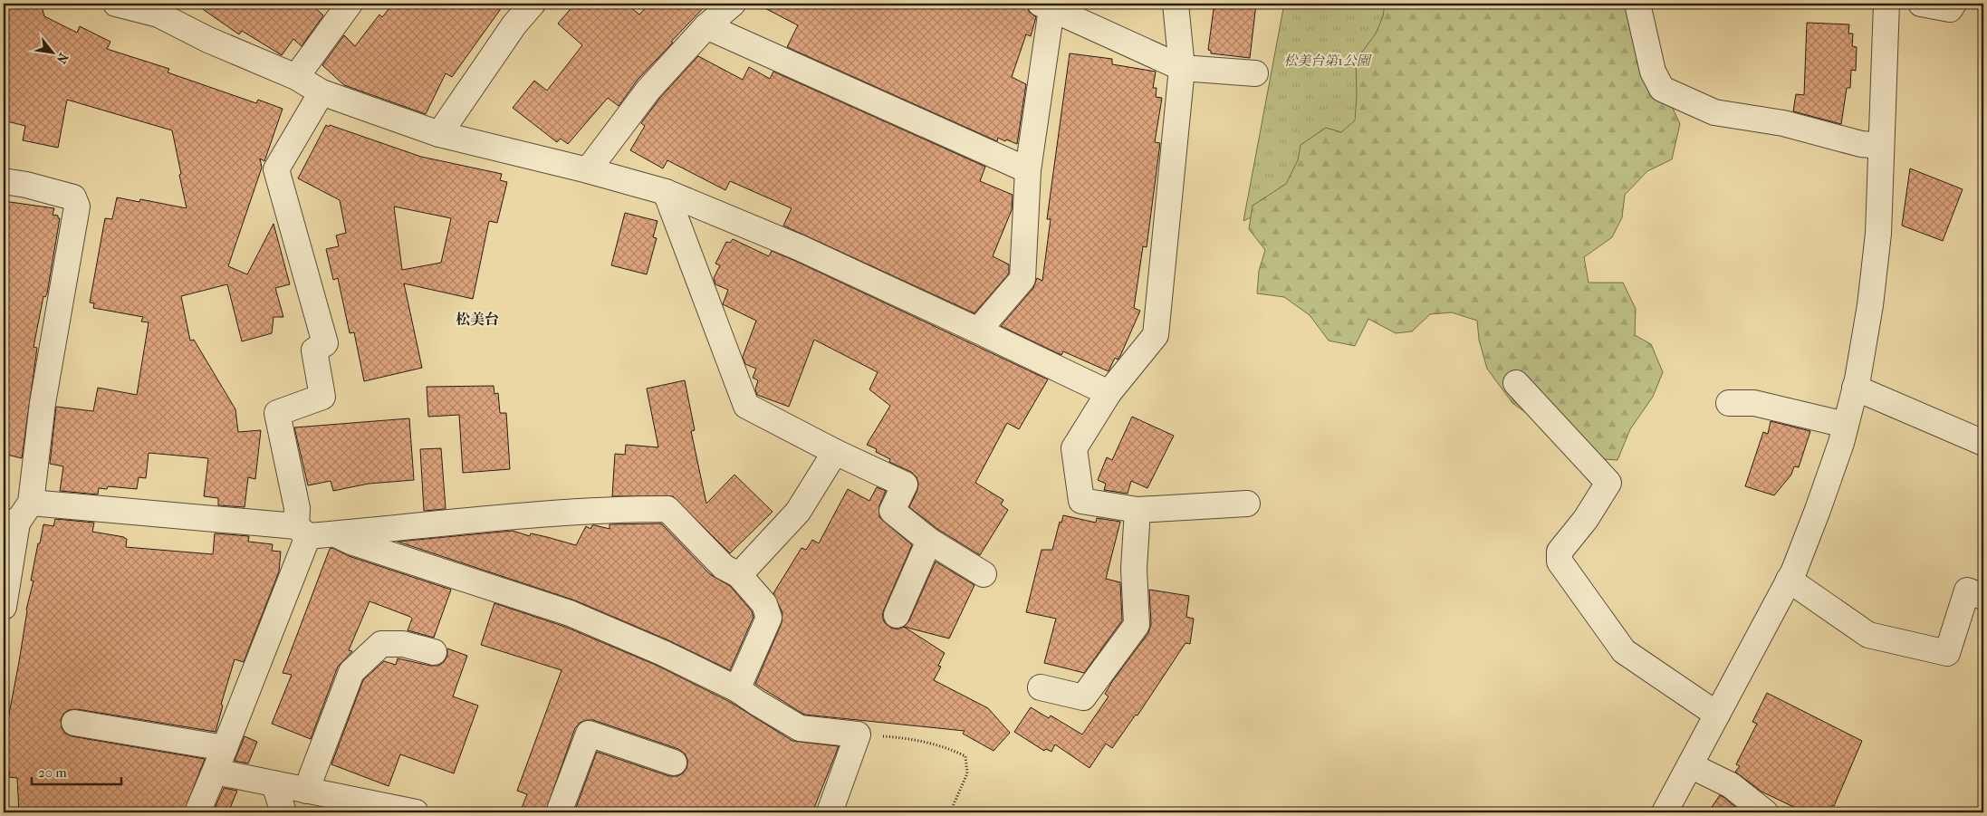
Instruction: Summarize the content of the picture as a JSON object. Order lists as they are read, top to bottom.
{
  "districts": ["松美台"],
  "parks": ["松美台第1公園"],
  "scale_bar": "20 m",
  "north": "bottom right"
}
